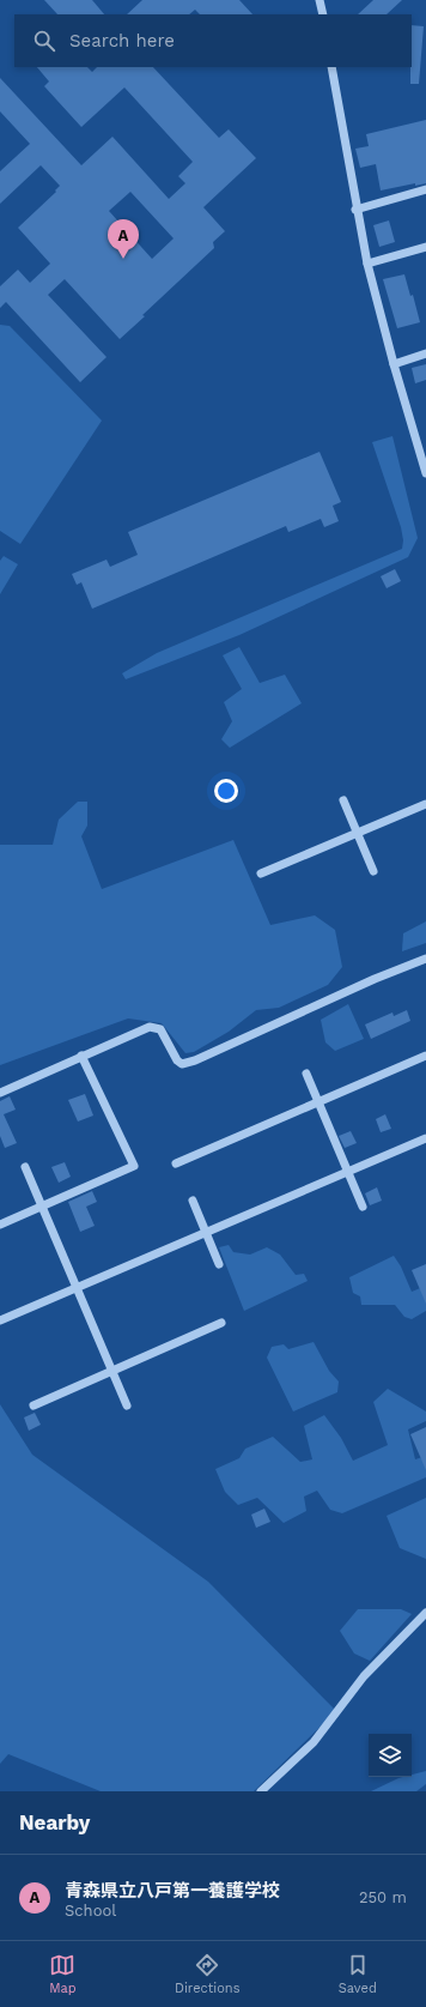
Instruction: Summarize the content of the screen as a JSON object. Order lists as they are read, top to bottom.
{
  "page": {
    "search": "Search here",
    "pins": "A",
    "heading": "Nearby",
    "list": [
      {
        "mark": "A",
        "name": "青森県立八戸第一養護学校",
        "note": "School",
        "value": "250 m"
      }
    ],
    "nav": ["Map", "Directions", "Saved"]
  }
}
